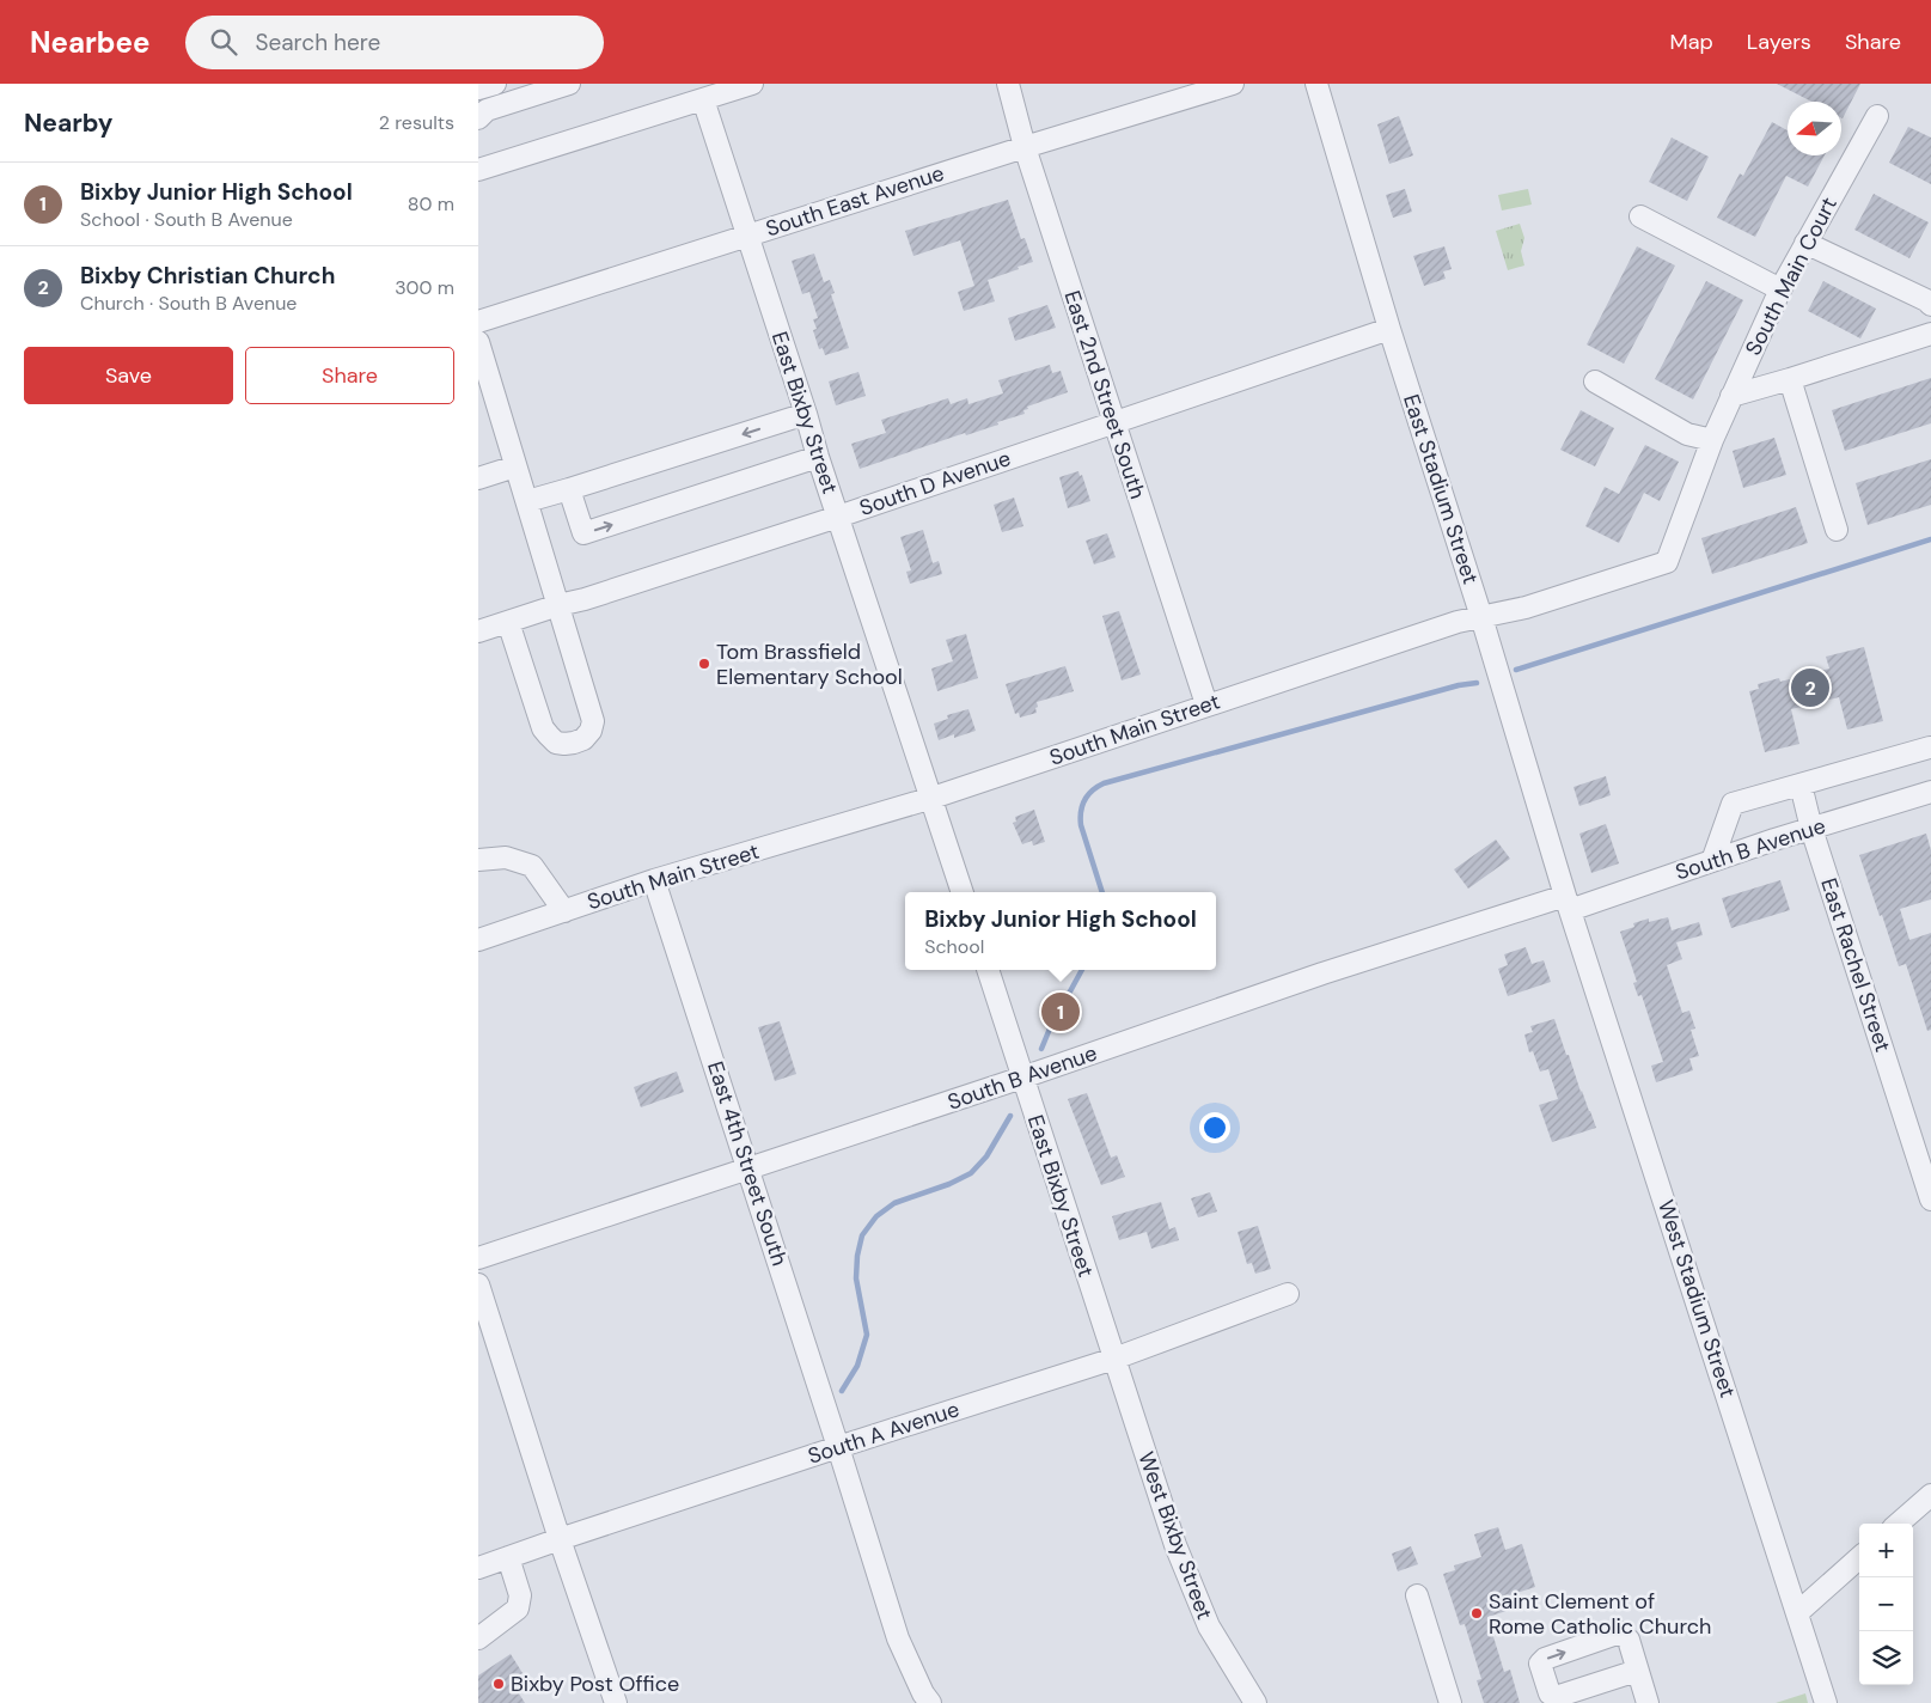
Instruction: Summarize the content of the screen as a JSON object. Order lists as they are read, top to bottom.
{
  "streets": {
    "street": [
      "South East Avenue",
      "South Main Court",
      "East 2nd Street South",
      "East Bixby Street",
      "South D Avenue",
      "East Stadium Street",
      "South Main Street",
      "South B Avenue",
      "East Rachel Street",
      "East 4th Street South",
      "West Stadium Street",
      "South A Avenue",
      "West Bixby Street"
    ]
  },
  "crossings": [
    ["South East Avenue", "East 2nd Street South"],
    ["South East Avenue", "East Bixby Street"],
    ["South Main Court", "South Main Street"],
    ["East 2nd Street South", "South D Avenue"],
    ["East 2nd Street South", "South Main Street"],
    ["East Bixby Street", "South D Avenue"],
    ["East Bixby Street", "South Main Street"],
    ["East Bixby Street", "South B Avenue"],
    ["East Bixby Street", "South A Avenue"],
    ["East Bixby Street", "West Bixby Street"],
    ["South D Avenue", "East Stadium Street"],
    ["East Stadium Street", "South Main Street"],
    ["East Stadium Street", "South B Avenue"],
    ["East Stadium Street", "West Stadium Street"],
    ["South Main Street", "East 4th Street South"],
    ["South B Avenue", "East Rachel Street"],
    ["South B Avenue", "East 4th Street South"],
    ["South B Avenue", "West Stadium Street"],
    ["East 4th Street South", "South A Avenue"],
    ["South A Avenue", "West Bixby Street"]
  ],
  "places": ["Tom Brassfield Elementary School", "Saint Clement of Rome Catholic Church", "Bixby Post Office"],
  "north": "left",
  "page": {
    "header": "Nearbee",
    "search": "Search here",
    "nav": ["Map", "Layers", "Share"],
    "heading": ["Nearby", "2 results"],
    "list": [
      {
        "mark": "1",
        "name": "Bixby Junior High School",
        "note": "School · South B Avenue",
        "value": "80 m"
      },
      {
        "mark": "2",
        "name": "Bixby Christian Church",
        "note": "Church · South B Avenue",
        "value": "300 m"
      }
    ],
    "buttons": ["Save", "Share"],
    "pins": ["2", "1"],
    "popup": ["Bixby Junior High School", "School"],
    "map_buttons": ["+", "−"]
  }
}
